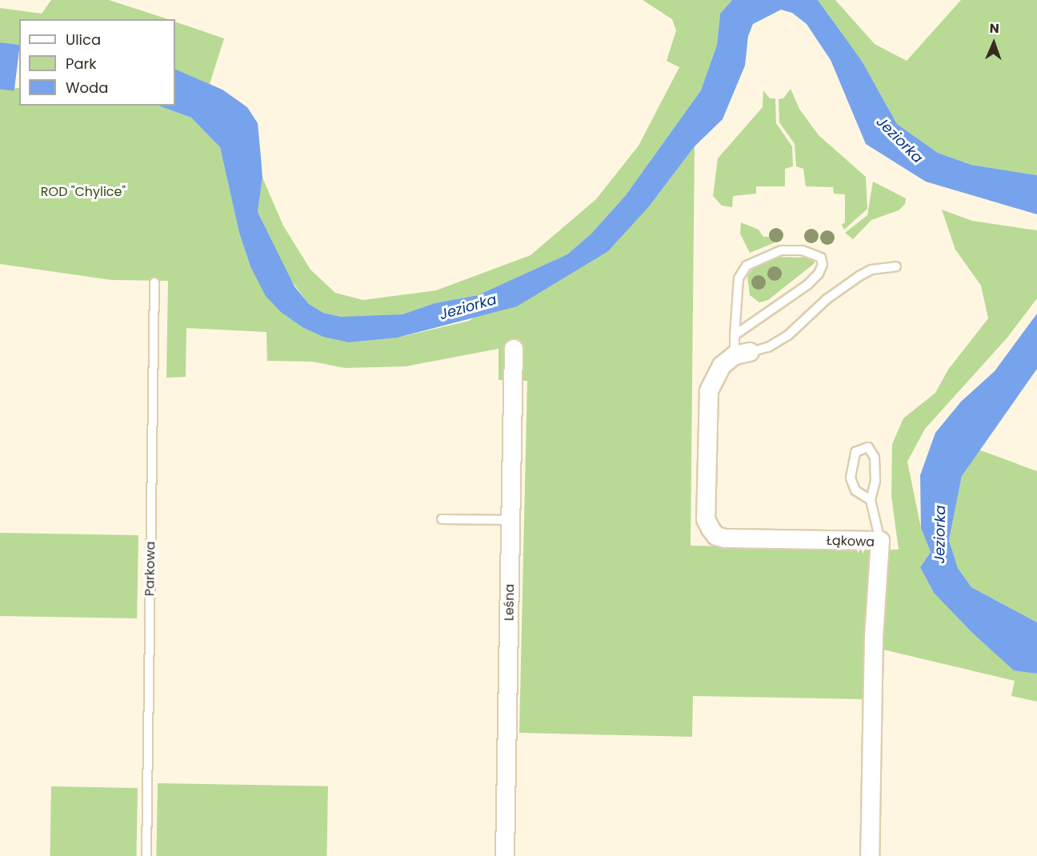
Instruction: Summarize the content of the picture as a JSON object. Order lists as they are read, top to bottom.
{
  "streets": {
    "street": ["Łąkowa", "Leśna"],
    "lane": ["Parkowa"]
  },
  "water": ["Jeziorka"],
  "parks": ["ROD \"Chylice\""],
  "legend": ["Ulica", "Park", "Woda"],
  "north": "top"
}
